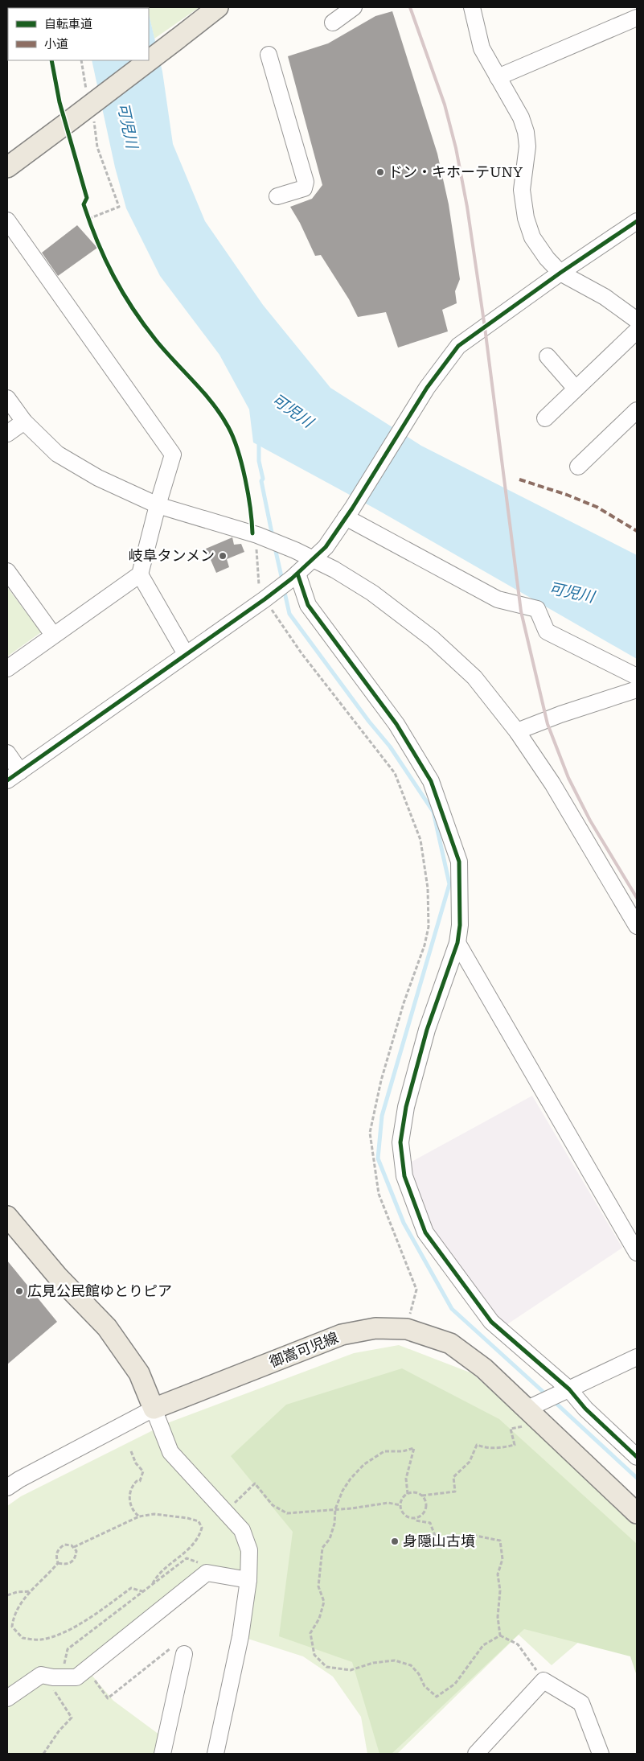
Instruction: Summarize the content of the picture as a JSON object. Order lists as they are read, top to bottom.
{
  "streets": {
    "main road": ["御嵩可児線"]
  },
  "water": ["可児川"],
  "places": [
    "ドン・キホーテUNY",
    "岐阜タンメン",
    "広見公民館ゆとりピア",
    "身隠山古墳"
  ],
  "legend": ["自転車道", "小道"]
}
